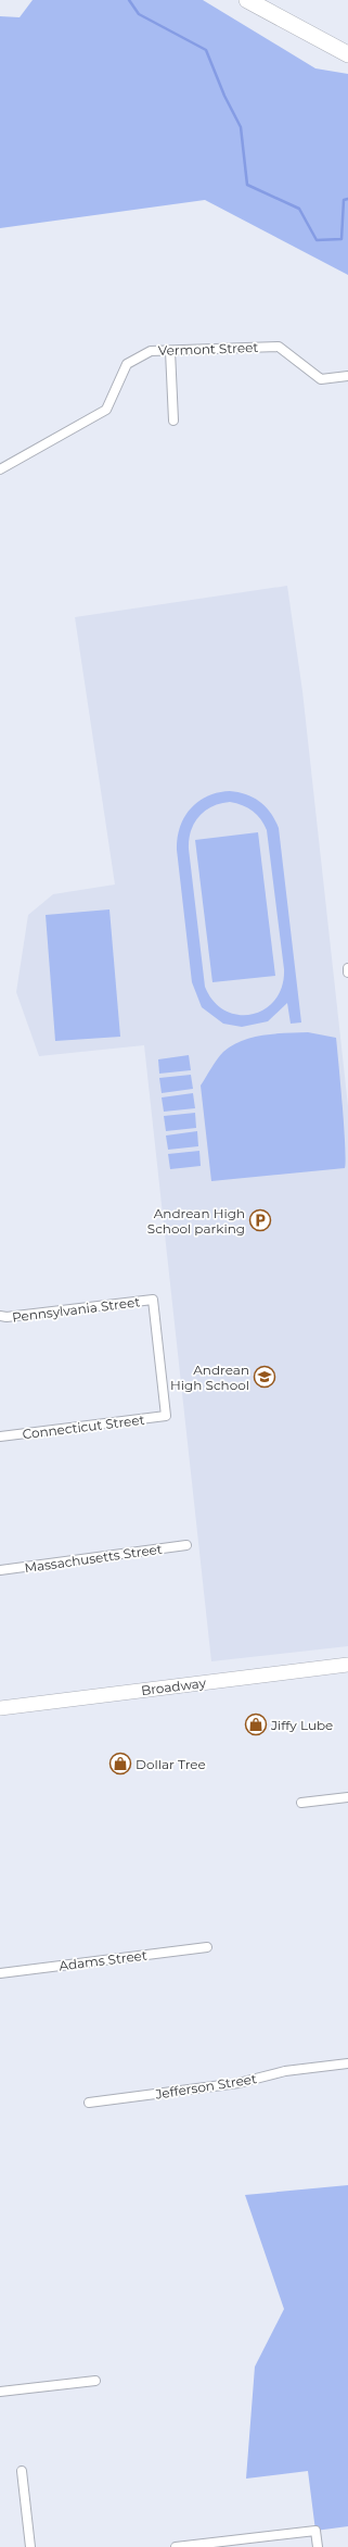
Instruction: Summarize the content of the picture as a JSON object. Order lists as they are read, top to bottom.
{
  "streets": {
    "main road": ["Broadway"],
    "street": [
      "Vermont Street",
      "Pennsylvania Street",
      "Connecticut Street",
      "Massachusetts Street",
      "Adams Street",
      "Jefferson Street"
    ]
  },
  "crossings": [
    ["Pennsylvania Street", "Connecticut Street"]
  ],
  "places": {
    "parking": ["Andrean High School parking"],
    "school or university": ["Andrean High School"],
    "shop": ["Jiffy Lube", "Dollar Tree"]
  }
}
